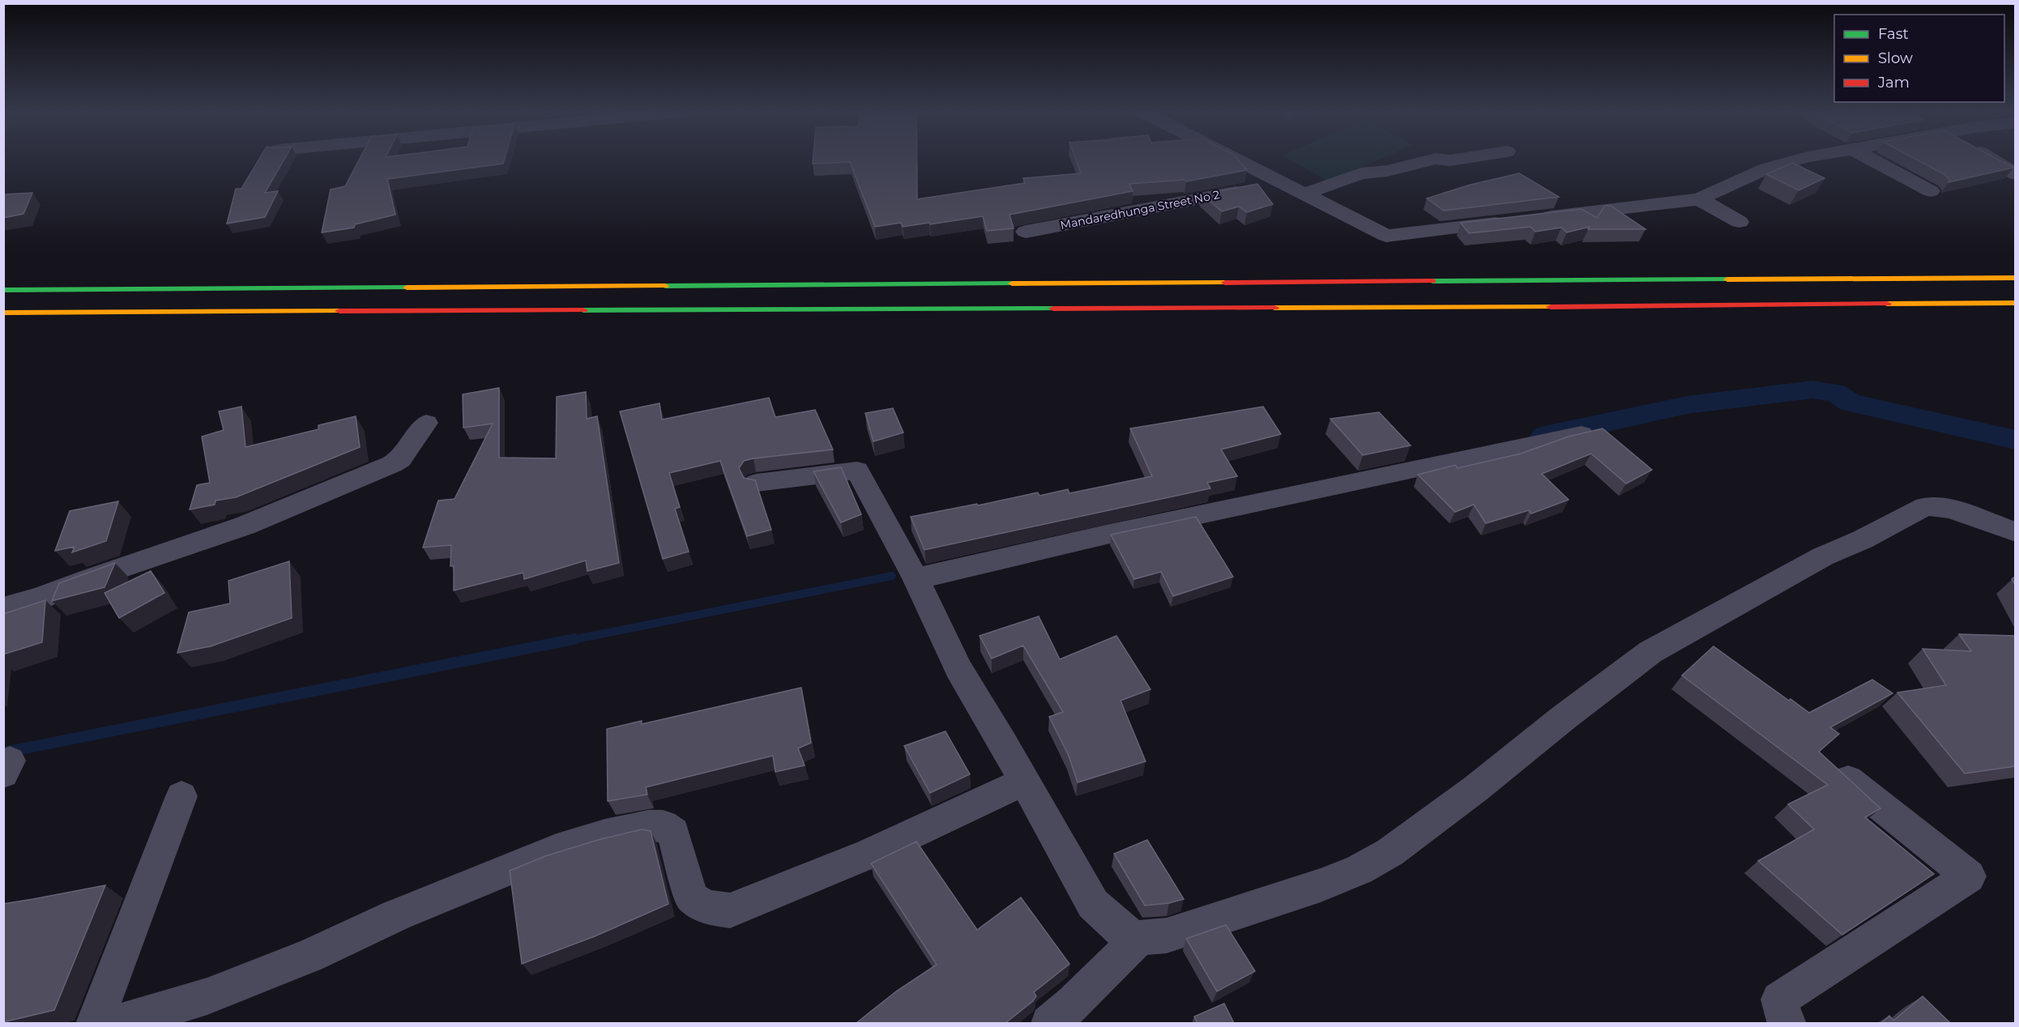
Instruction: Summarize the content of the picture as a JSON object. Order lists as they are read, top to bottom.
{
  "streets": {
    "street": ["Mandaredhunga Street No 2"]
  },
  "legend": ["Fast", "Slow", "Jam"]
}
